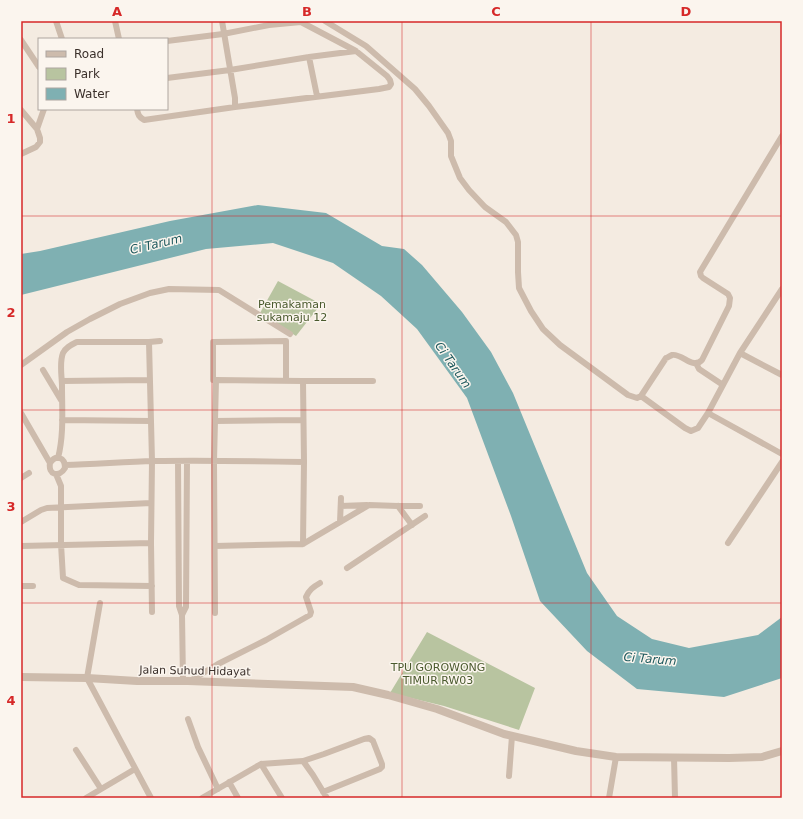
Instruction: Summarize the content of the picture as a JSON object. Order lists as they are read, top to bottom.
{
  "streets": {
    "street": ["Jalan Suhud Hidayat"]
  },
  "water": ["Ci Tarum"],
  "parks": ["Pemakaman sukamaju 12", "TPU GOROWONG TIMUR RW03"],
  "legend": ["Road", "Park", "Water"],
  "grid": {
    "columns": [
      "A",
      "B",
      "C",
      "D"
    ],
    "rows": [
      "1",
      "2",
      "3",
      "4"
    ]
  }
}
